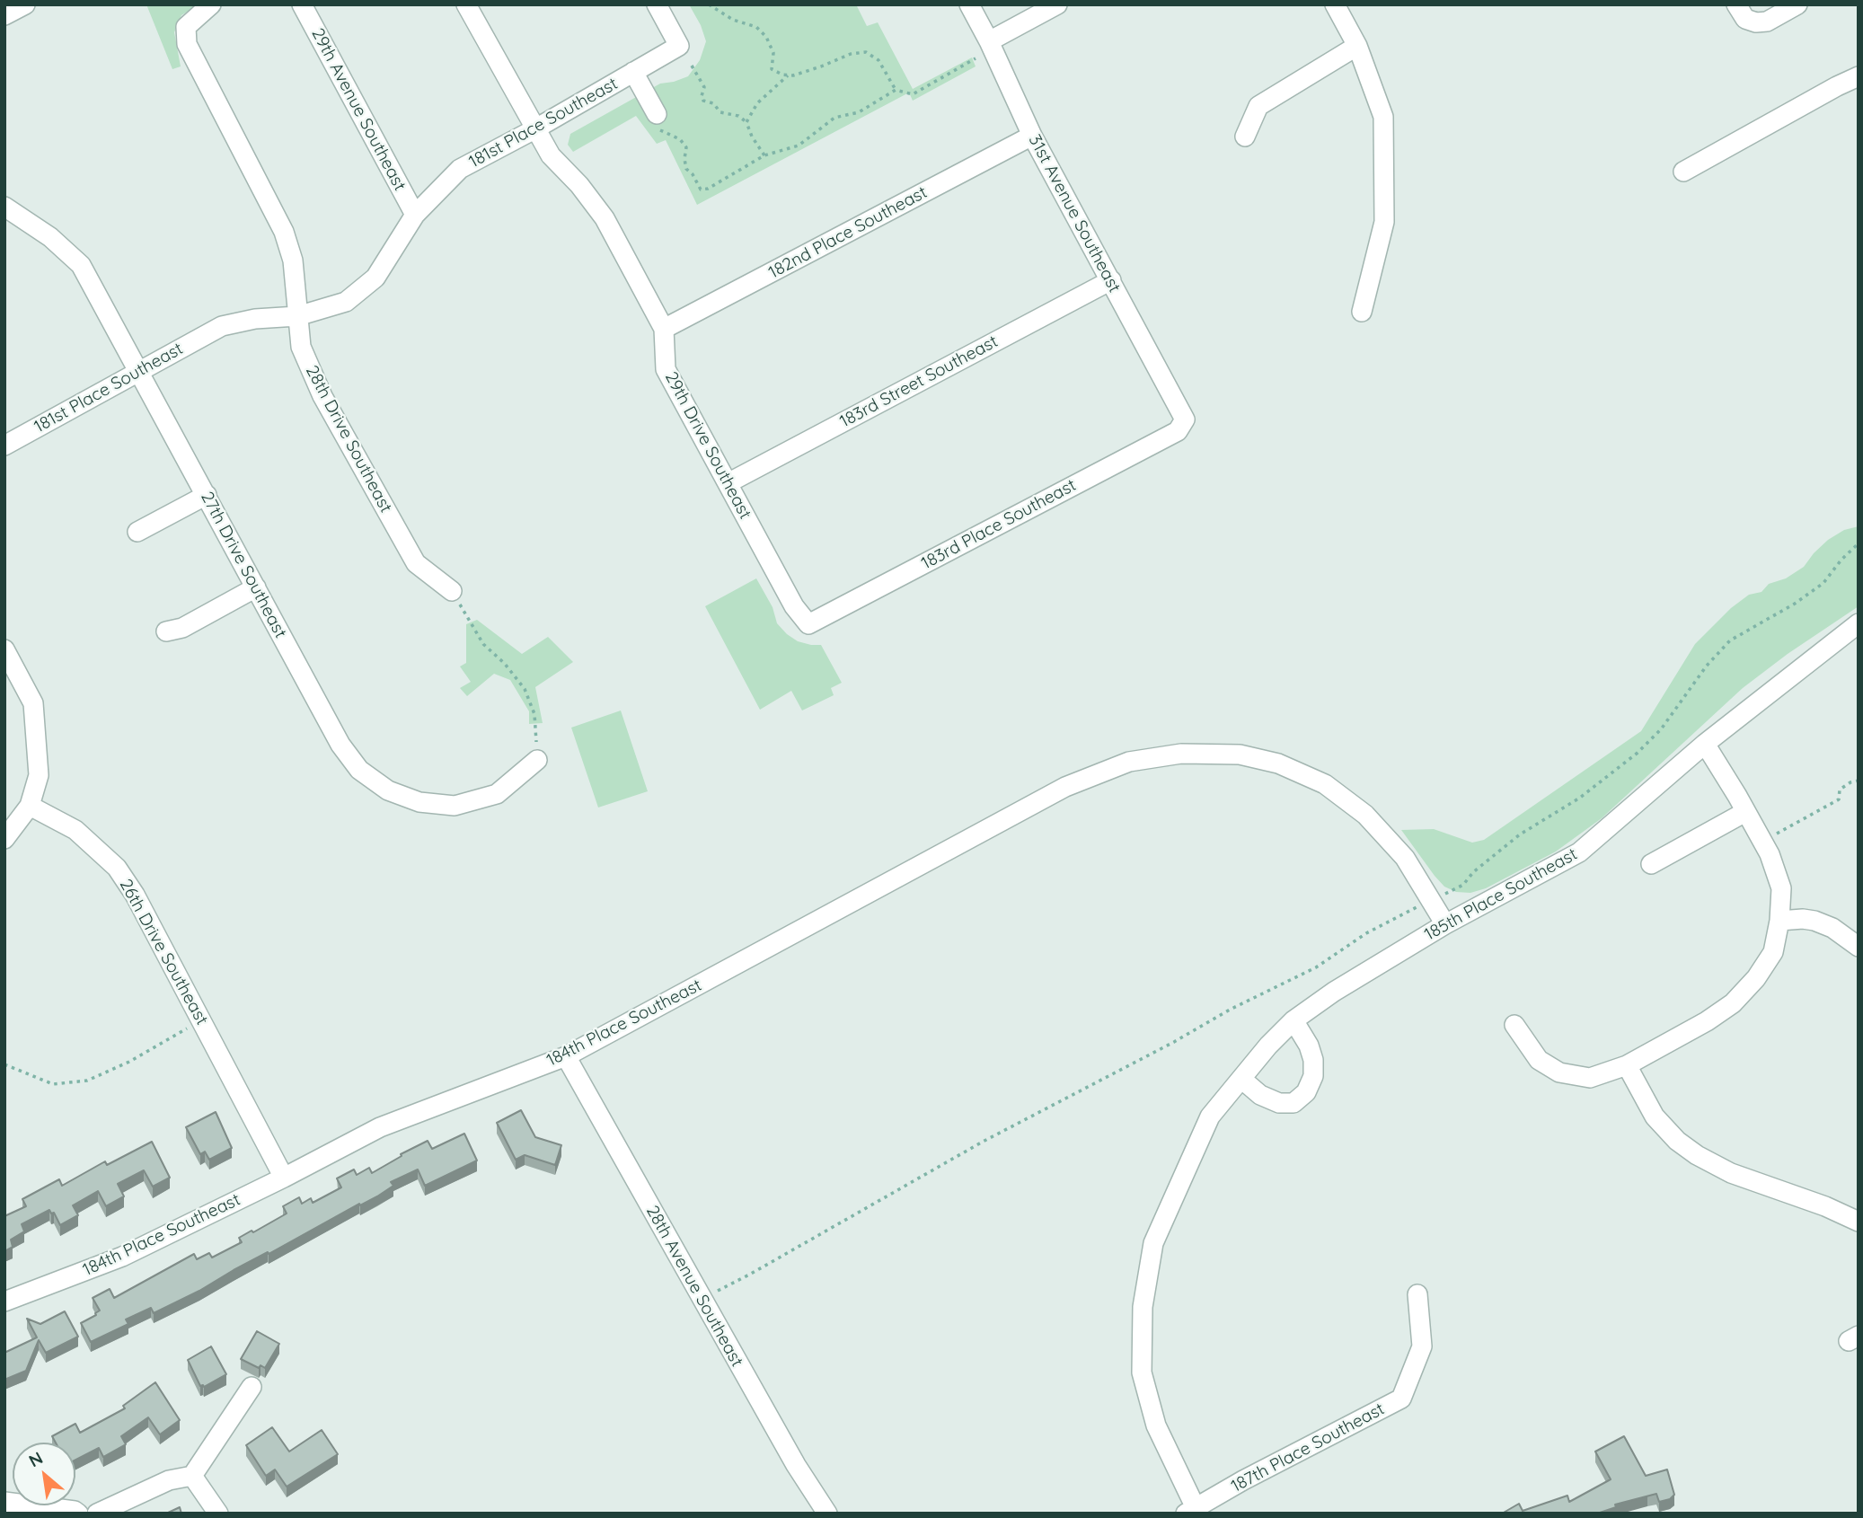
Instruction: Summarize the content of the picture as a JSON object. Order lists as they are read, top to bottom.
{
  "streets": {
    "street": [
      "29th Avenue Southeast",
      "181st Place Southeast",
      "31st Avenue Southeast",
      "182nd Place Southeast",
      "183rd Street Southeast",
      "28th Drive Southeast",
      "29th Drive Southeast",
      "183rd Place Southeast",
      "27th Drive Southeast",
      "185th Place Southeast",
      "26th Drive Southeast",
      "184th Place Southeast",
      "28th Avenue Southeast",
      "187th Place Southeast"
    ]
  },
  "crossings": [
    ["29th Avenue Southeast", "181st Place Southeast"],
    ["181st Place Southeast", "28th Drive Southeast"],
    ["181st Place Southeast", "29th Drive Southeast"],
    ["181st Place Southeast", "27th Drive Southeast"],
    ["31st Avenue Southeast", "182nd Place Southeast"],
    ["31st Avenue Southeast", "183rd Street Southeast"],
    ["31st Avenue Southeast", "183rd Place Southeast"],
    ["182nd Place Southeast", "29th Drive Southeast"],
    ["183rd Street Southeast", "29th Drive Southeast"],
    ["29th Drive Southeast", "183rd Place Southeast"],
    ["185th Place Southeast", "187th Place Southeast"],
    ["26th Drive Southeast", "184th Place Southeast"],
    ["184th Place Southeast", "28th Avenue Southeast"]
  ],
  "north": "top left"
}
